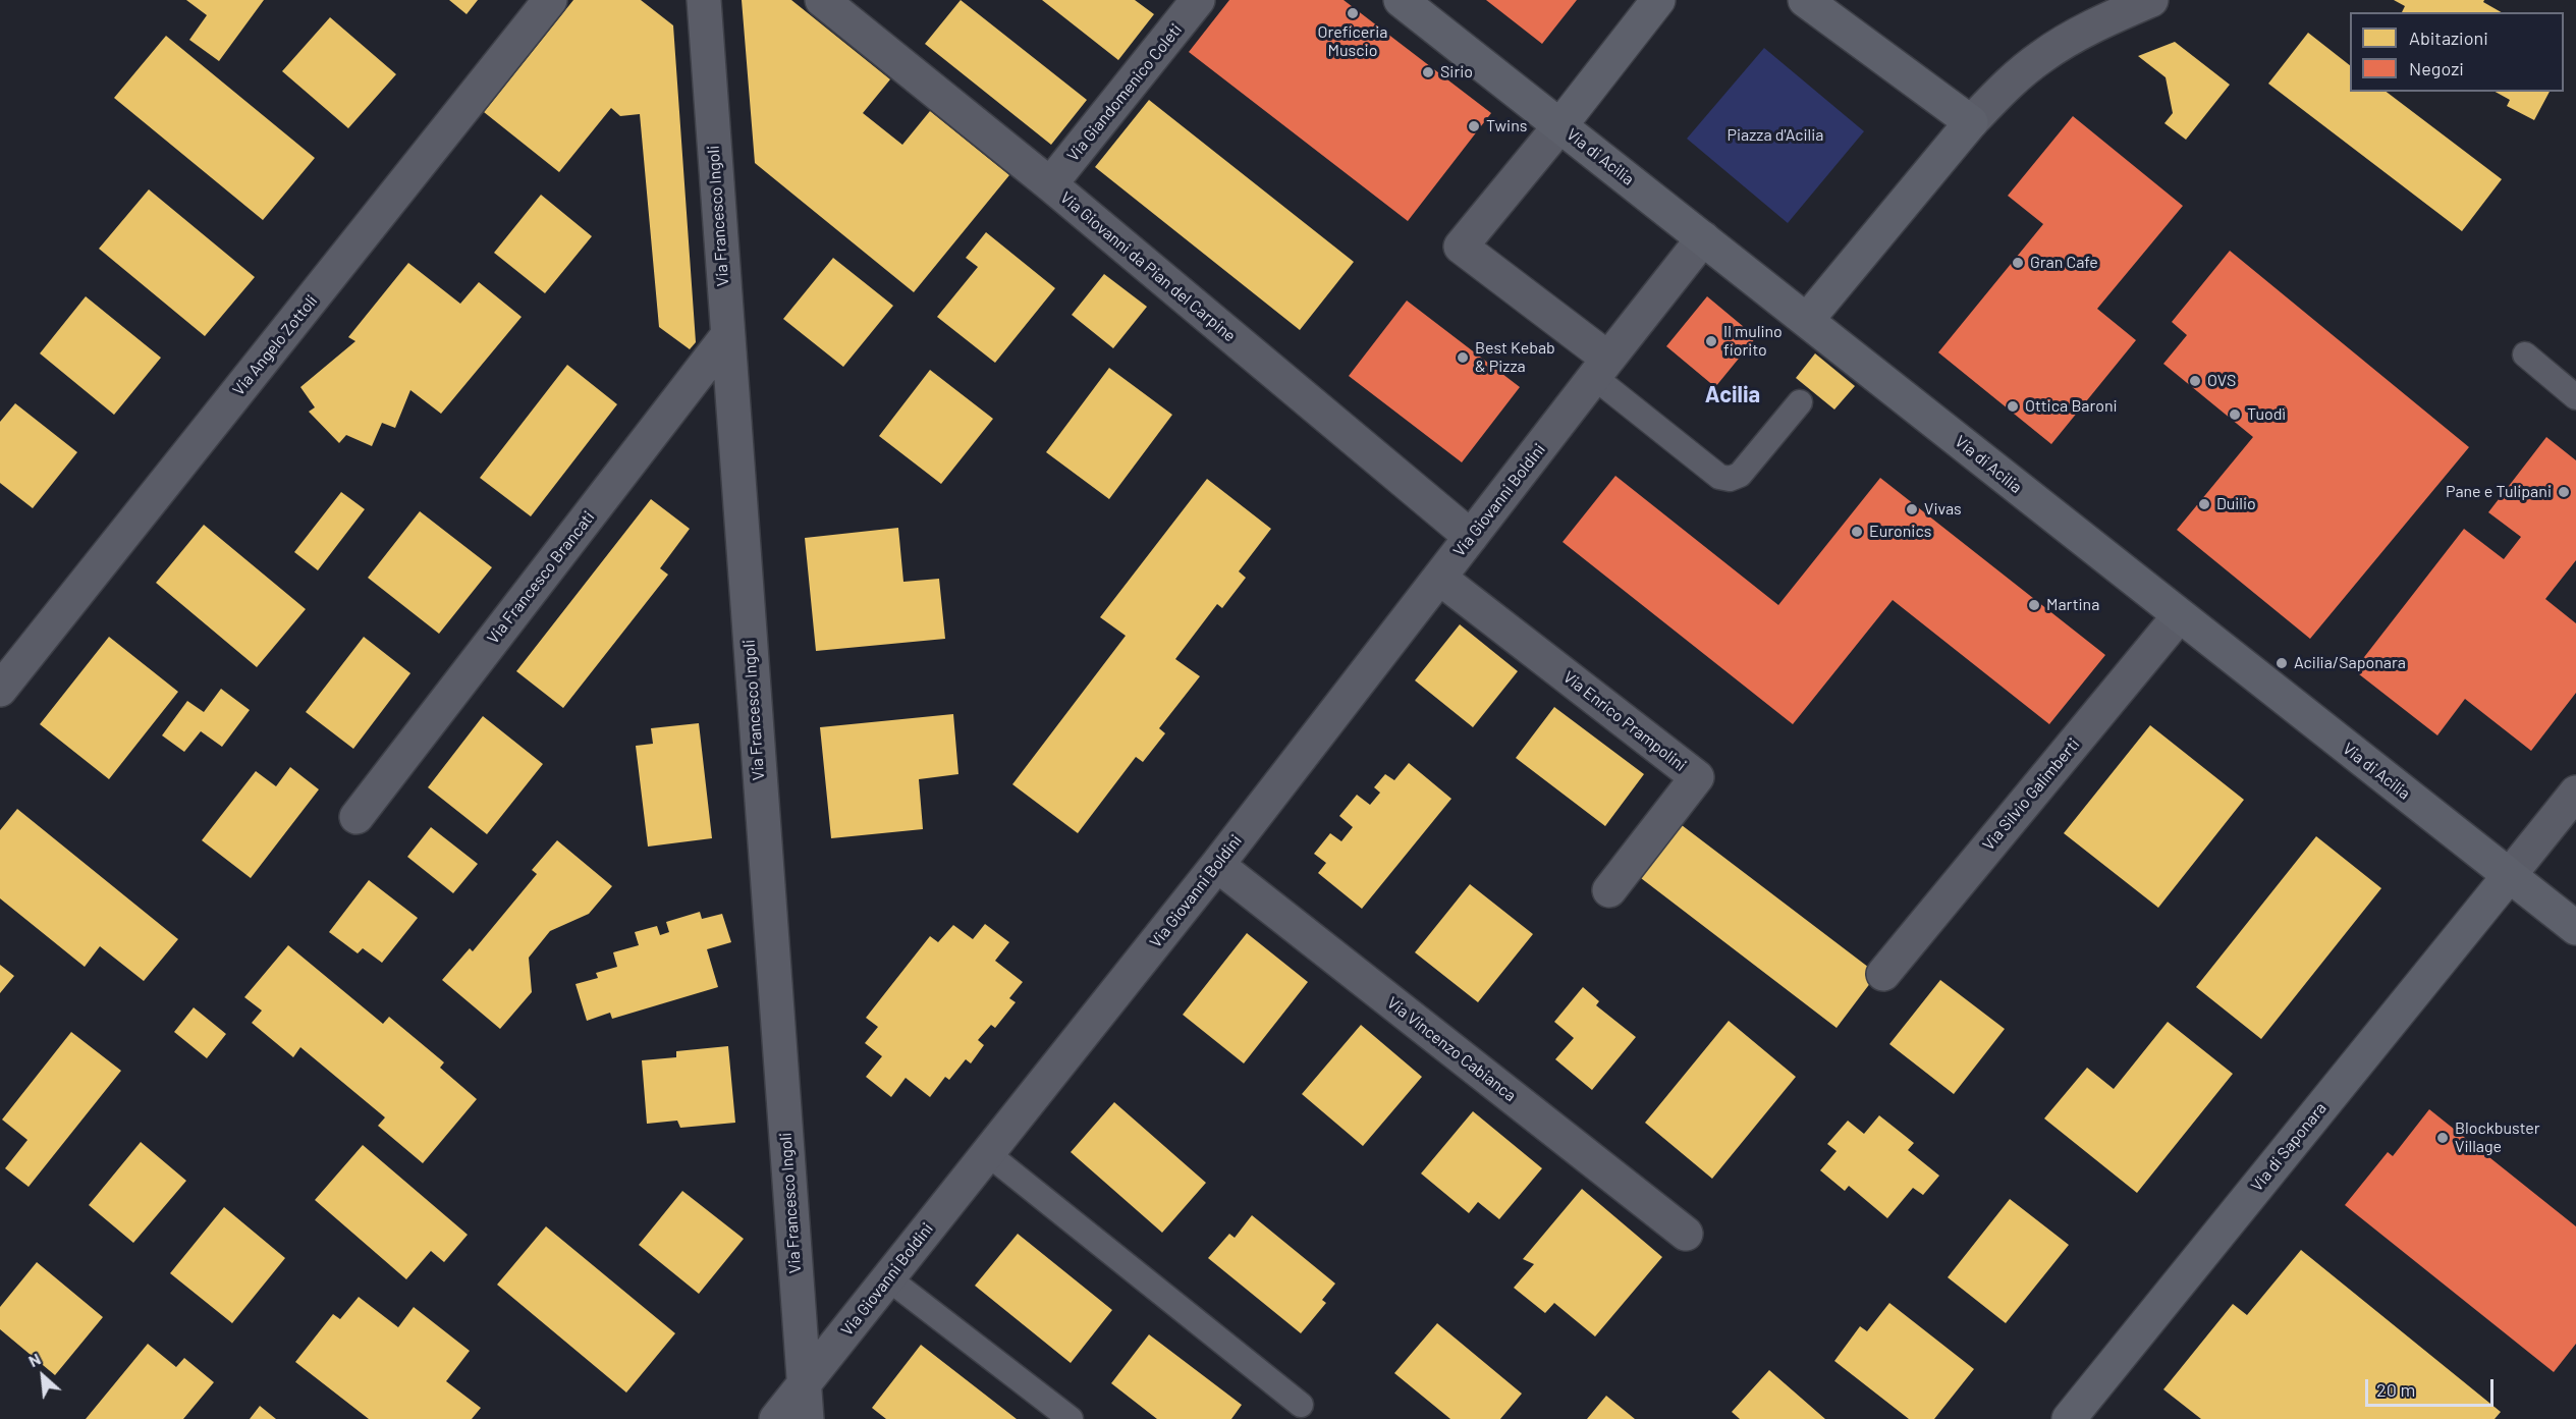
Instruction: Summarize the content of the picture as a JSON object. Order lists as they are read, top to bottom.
{
  "streets": {
    "street": [
      "Via Giandomenico Coleti",
      "Via di Acilia",
      "Via Francesco Ingoli",
      "Via Giovanni da Pian del Carpine",
      "Via Angelo Zottoli",
      "Via Giovanni Boldini",
      "Via Francesco Brancati",
      "Via Enrico Prampolini",
      "Via Silvio Galimberti",
      "Via Vincenzo Cabianca",
      "Via di Saponara"
    ]
  },
  "crossings": [
    ["Via Giandomenico Coleti", "Via Giovanni da Pian del Carpine"],
    ["Via di Acilia", "Via Giovanni Boldini"],
    ["Via di Acilia", "Via Silvio Galimberti"],
    ["Via di Acilia", "Via di Saponara"],
    ["Via Francesco Ingoli", "Via Giovanni Boldini"],
    ["Via Francesco Ingoli", "Via Francesco Brancati"],
    ["Via Giovanni da Pian del Carpine", "Via Giovanni Boldini"],
    ["Via Giovanni Boldini", "Via Enrico Prampolini"],
    ["Via Giovanni Boldini", "Via Vincenzo Cabianca"]
  ],
  "districts": ["Acilia"],
  "parks": ["Piazza d'Acilia"],
  "places": [
    "Oreficeria Muscio",
    "Sirio",
    "Twins",
    "Gran Cafe",
    "Il mulino fiorito",
    "Best Kebab & Pizza",
    "OVS",
    "Ottica Baroni",
    "Tuodì",
    "Pane e Tulipani",
    "Duilio",
    "Vivas",
    "Euronics",
    "Martina",
    "Acilia/Saponara",
    "Blockbuster Village"
  ],
  "legend": ["Abitazioni", "Negozi"],
  "scale_bar": "20 m",
  "north": "top left"
}
